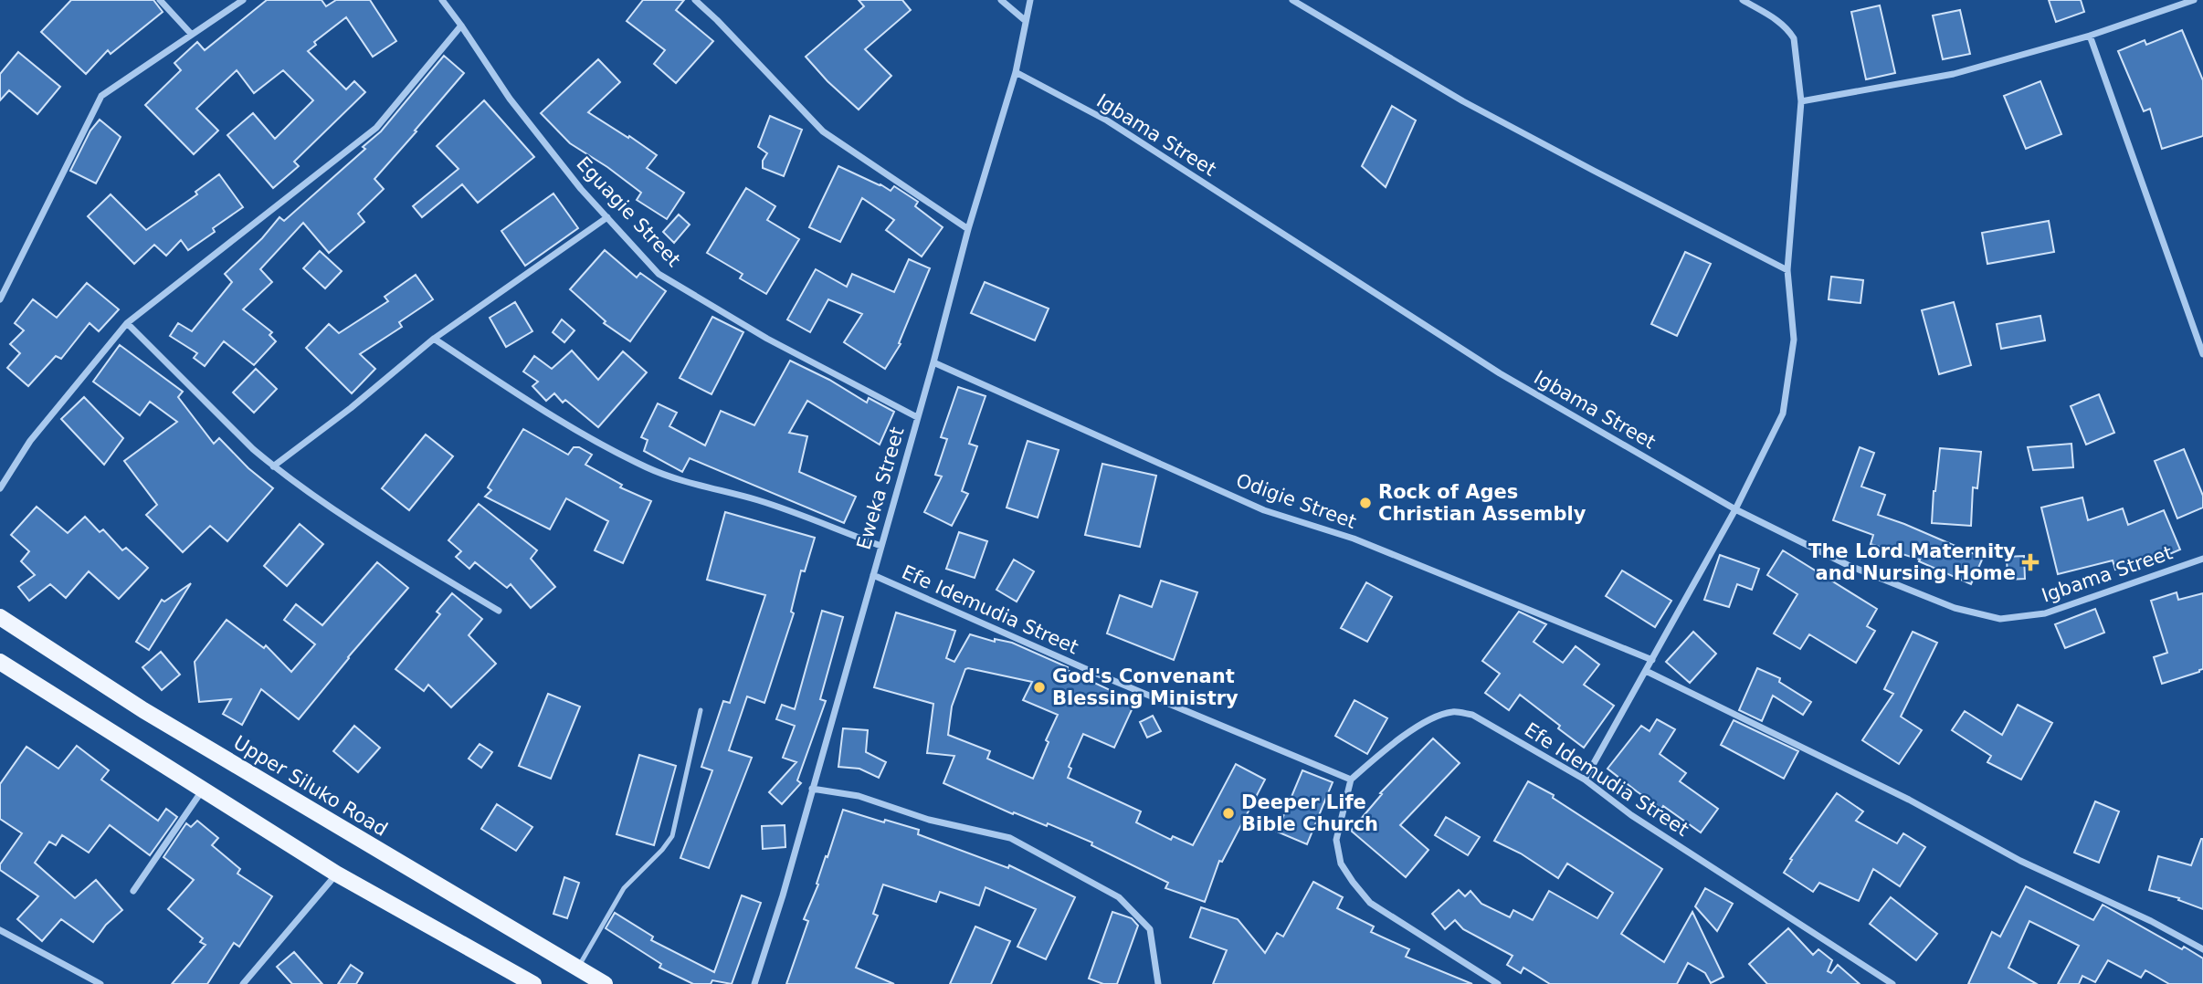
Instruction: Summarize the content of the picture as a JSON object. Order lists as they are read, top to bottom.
{
  "streets": {
    "main road": ["Upper Siluko Road"],
    "street": [
      "Igbama Street",
      "Eguagie Street",
      "Eweka Street",
      "Odigie Street",
      "Efe Idemudia Street"
    ]
  },
  "crossings": [
    ["Igbama Street", "Eweka Street"],
    ["Eguagie Street", "Eweka Street"],
    ["Eweka Street", "Odigie Street"],
    ["Eweka Street", "Efe Idemudia Street"]
  ],
  "places": {
    "other": ["Rock of Ages Christian Assembly", "God's Convenant Blessing Ministry", "Deeper Life Bible Church"],
    "health": ["The Lord Maternity and Nursing Home"]
  }
}
